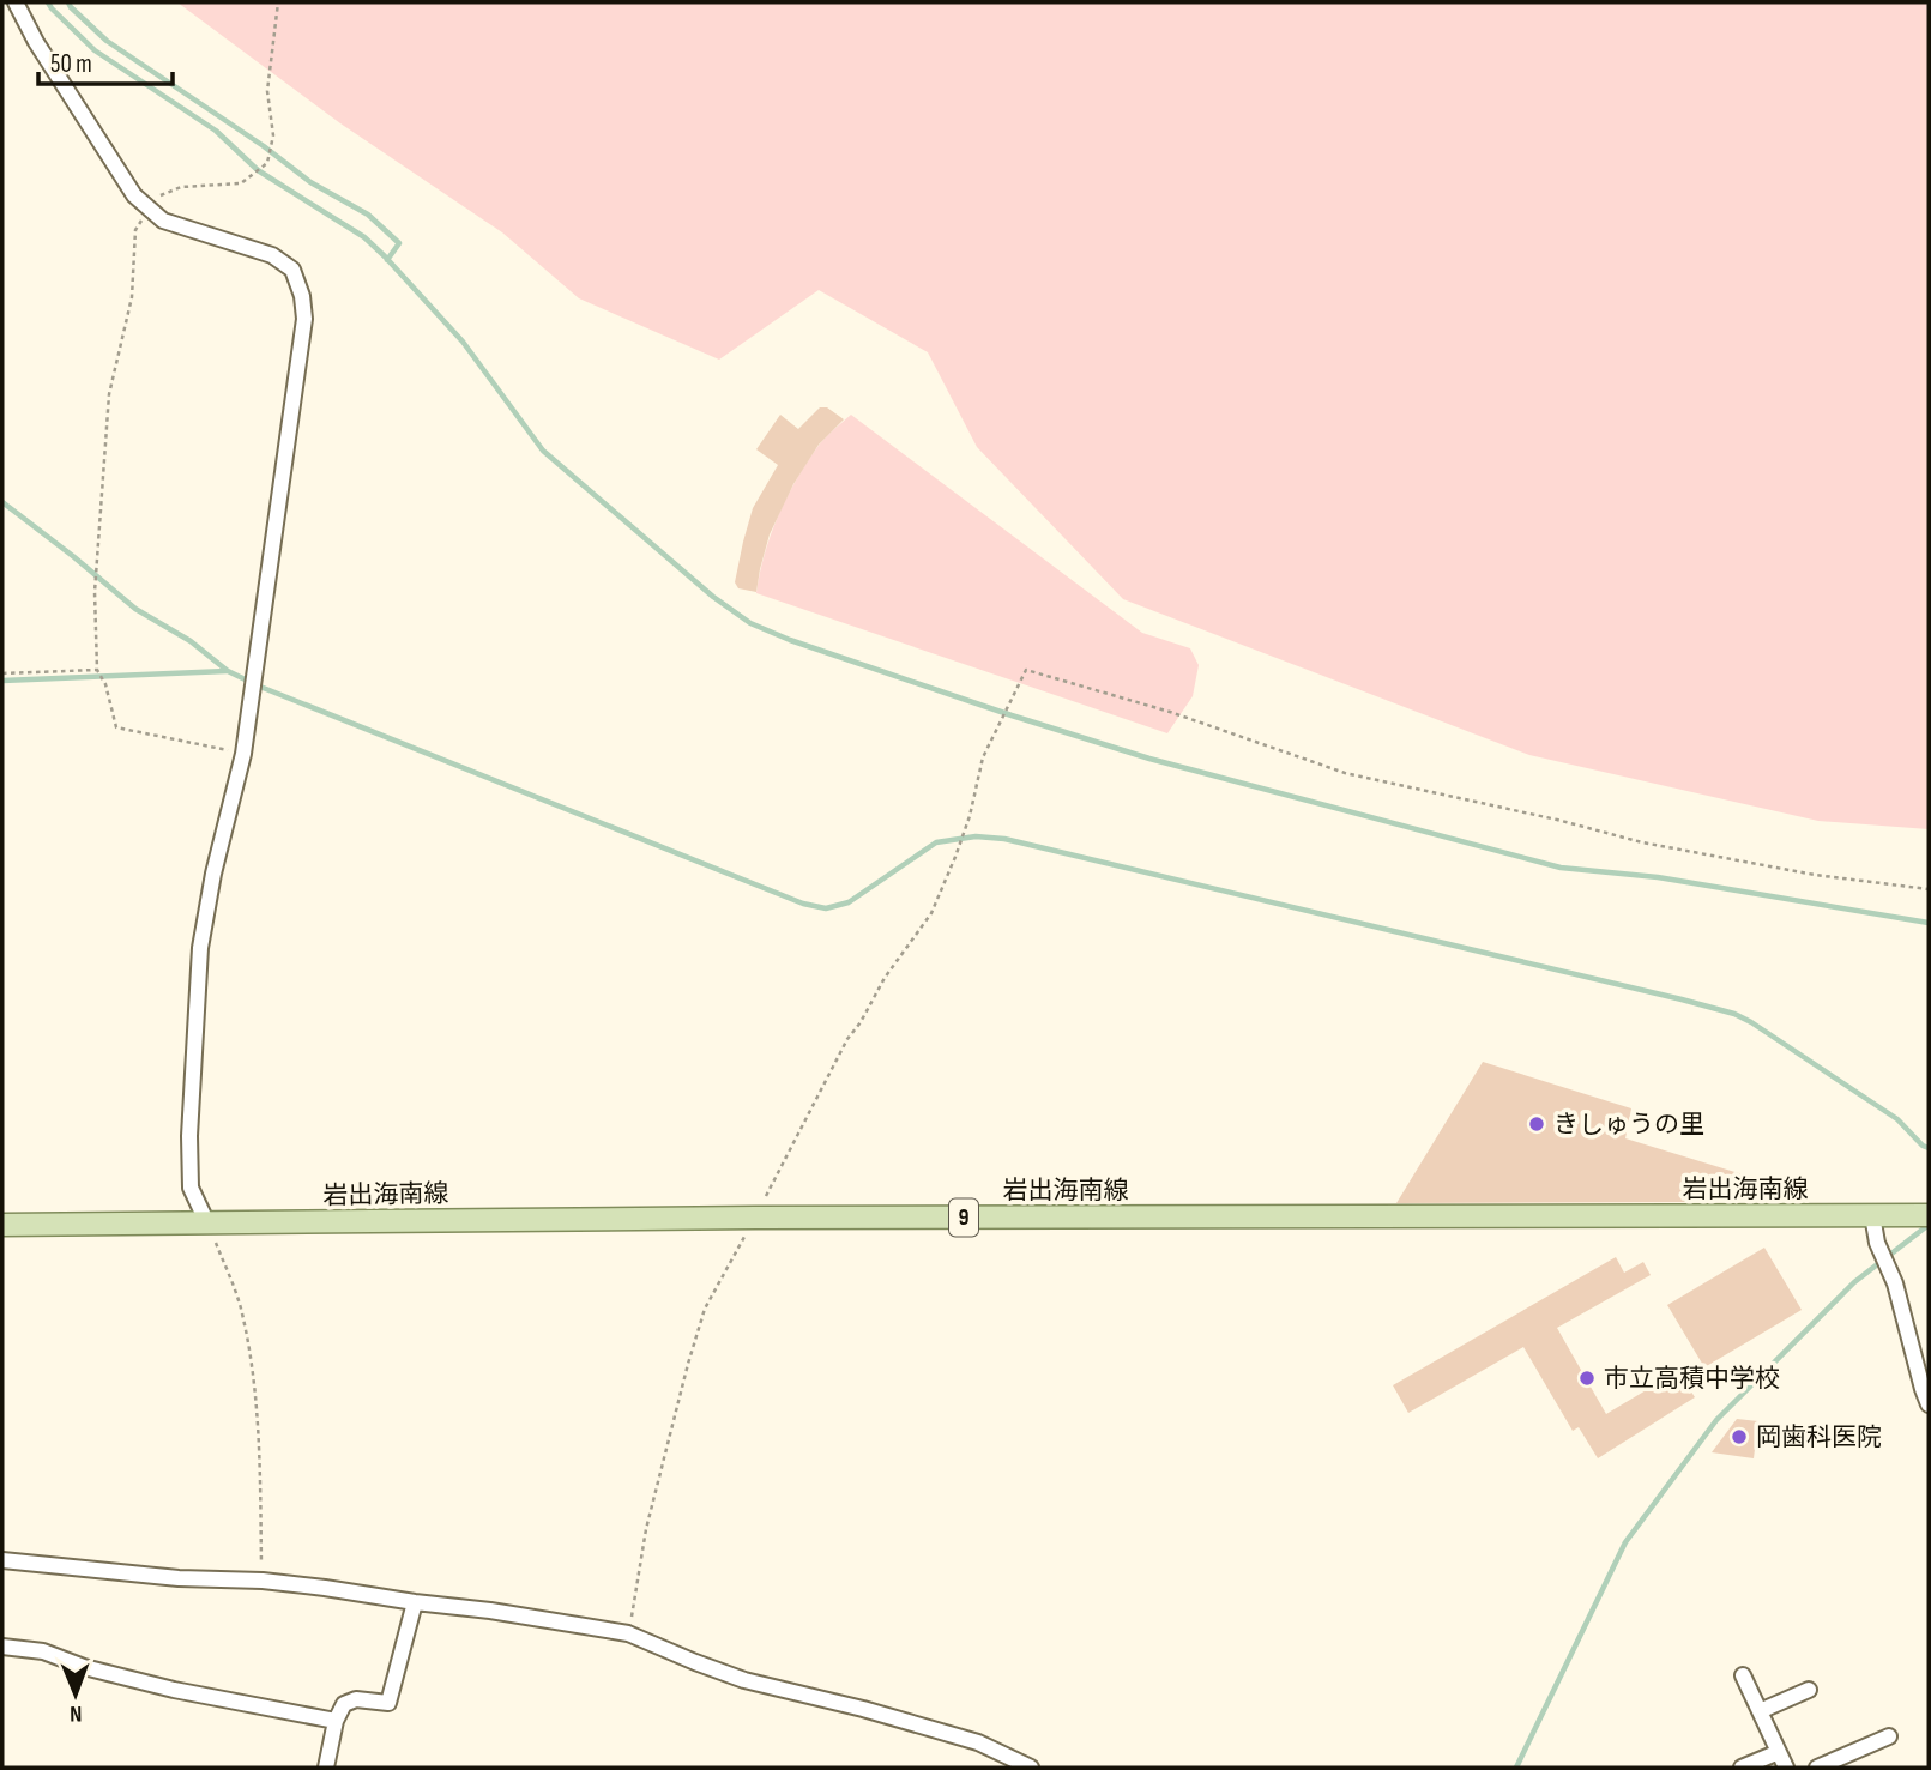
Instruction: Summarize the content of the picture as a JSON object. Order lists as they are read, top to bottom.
{
  "streets": {
    "main road": ["岩出海南線", "9"]
  },
  "places": ["きしゅうの里", "市立高積中学校", "岡歯科医院"],
  "scale_bar": "50 m",
  "north": "bottom"
}
